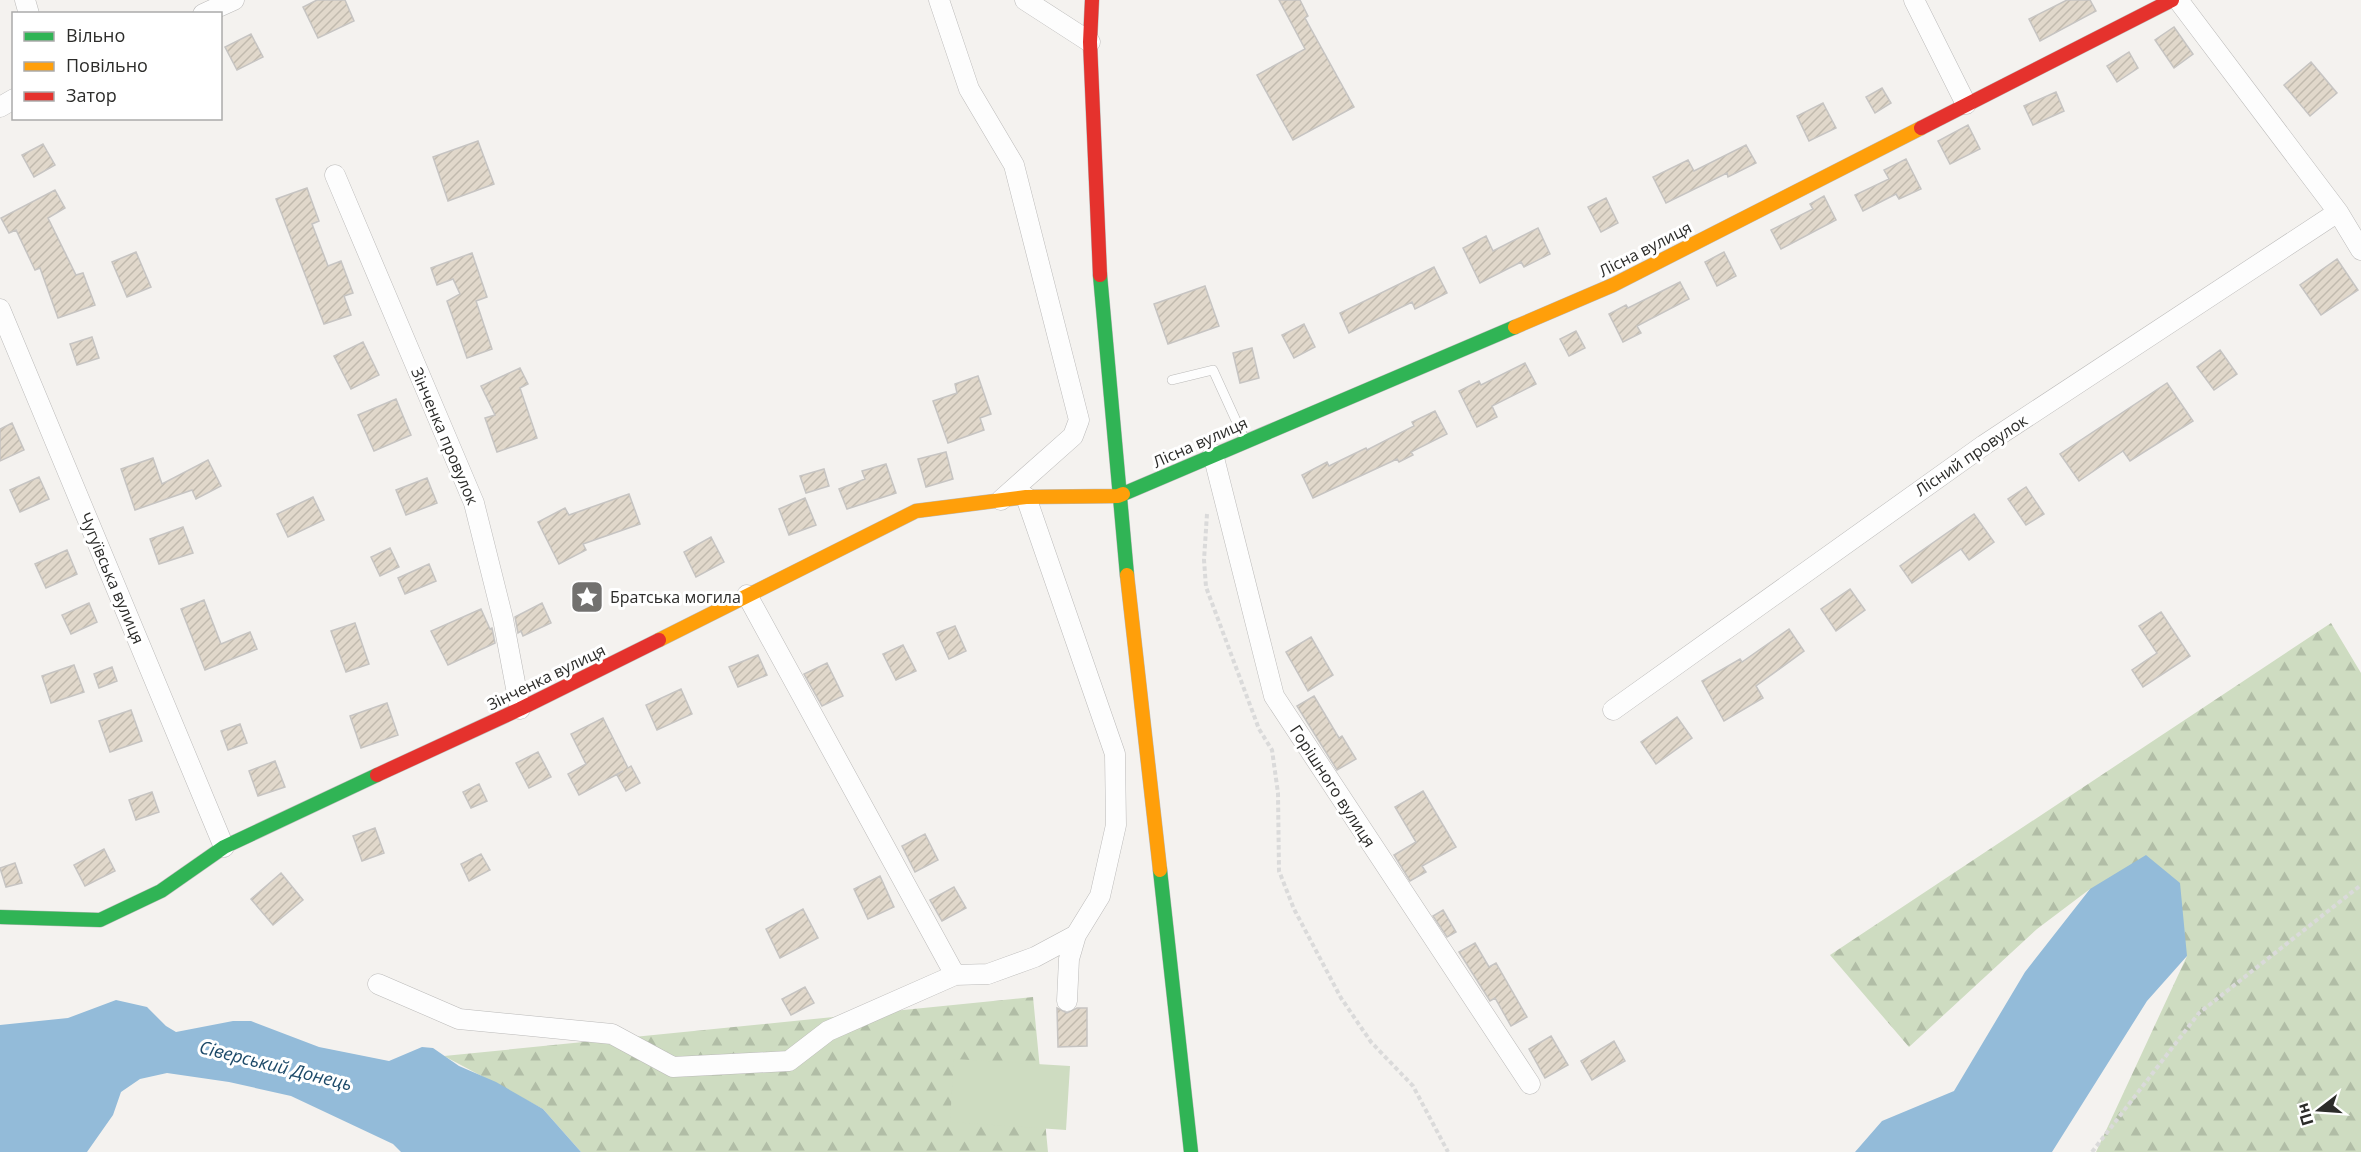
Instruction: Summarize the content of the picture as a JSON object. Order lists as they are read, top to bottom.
{
  "streets": {
    "main road": ["Лісна вулиця", "Зінченка вулиця"],
    "street": [
      "Зінченка провулок",
      "Лісний провулок",
      "Чугуївська вулиця",
      "Горішного вулиця"
    ]
  },
  "crossings": [
    ["Лісна вулиця", "Зінченка вулиця"],
    ["Лісна вулиця", "Горішного вулиця"],
    ["Зінченка провулок", "Зінченка вулиця"],
    ["Чугуївська вулиця", "Зінченка вулиця"]
  ],
  "water": ["Сіверський Донець"],
  "places": {
    "place": ["Братська могила"]
  },
  "legend": ["Вільно", "Повільно", "Затор"],
  "north": "left"
}
